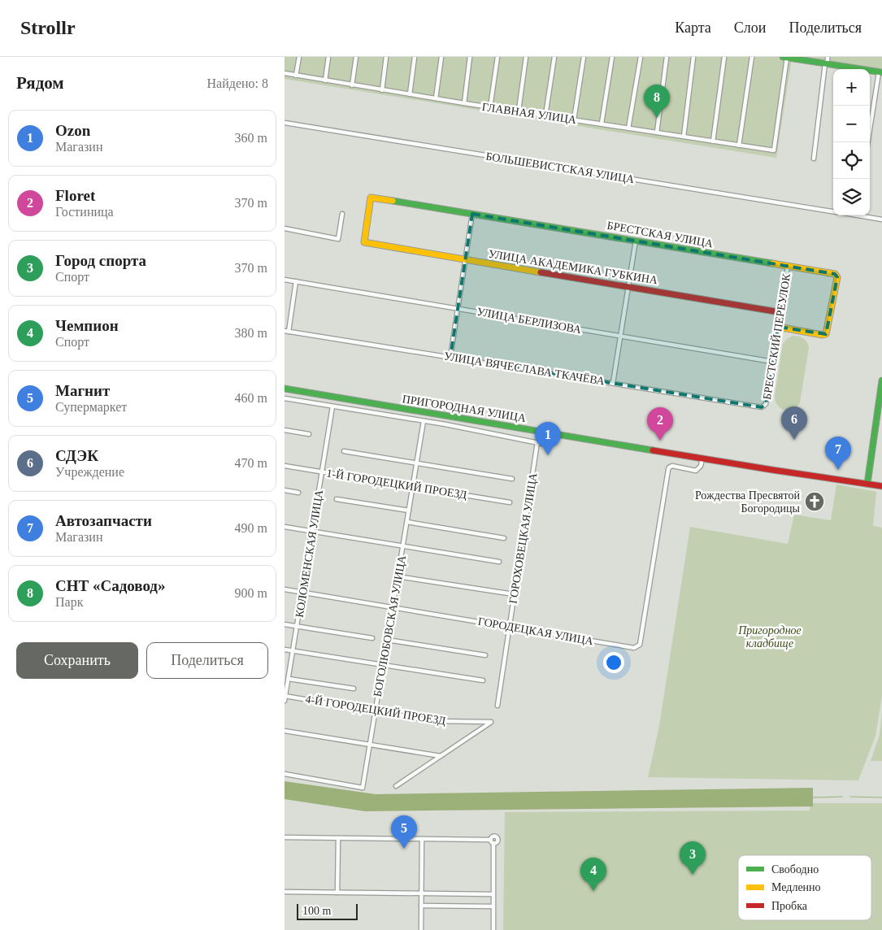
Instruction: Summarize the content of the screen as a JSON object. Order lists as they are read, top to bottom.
{
  "streets": {
    "street": [
      "ГЛАВНАЯ УЛИЦА",
      "БОЛЬШЕВИСТСКАЯ УЛИЦА",
      "БРЕСТСКАЯ УЛИЦА",
      "УЛИЦА АКАДЕМИКА ГУБКИНА",
      "УЛИЦА БЕРЛИЗОВА",
      "БРЕСТСКИЙ ПЕРЕУЛОК",
      "УЛИЦА ВЯЧЕСЛАВА ТКАЧЁВА",
      "ПРИГОРОДНАЯ УЛИЦА",
      "1-Й ГОРОДЕЦКИЙ ПРОЕЗД",
      "ГОРОХОВЕЦКАЯ УЛИЦА",
      "КОЛОМЕНСКАЯ УЛИЦА",
      "БОГОЛЮБОВСКАЯ УЛИЦА",
      "ГОРОДЕЦКАЯ УЛИЦА",
      "4-Й ГОРОДЕЦКИЙ ПРОЕЗД"
    ]
  },
  "crossings": [
    ["БРЕСТСКАЯ УЛИЦА", "УЛИЦА АКАДЕМИКА ГУБКИНА"],
    ["БРЕСТСКАЯ УЛИЦА", "БРЕСТСКИЙ ПЕРЕУЛОК"],
    ["УЛИЦА АКАДЕМИКА ГУБКИНА", "БРЕСТСКИЙ ПЕРЕУЛОК"],
    ["УЛИЦА БЕРЛИЗОВА", "БРЕСТСКИЙ ПЕРЕУЛОК"],
    ["БРЕСТСКИЙ ПЕРЕУЛОК", "УЛИЦА ВЯЧЕСЛАВА ТКАЧЁВА"],
    ["ПРИГОРОДНАЯ УЛИЦА", "ГОРОДЕЦКАЯ УЛИЦА"],
    ["1-Й ГОРОДЕЦКИЙ ПРОЕЗД", "КОЛОМЕНСКАЯ УЛИЦА"],
    ["1-Й ГОРОДЕЦКИЙ ПРОЕЗД", "БОГОЛЮБОВСКАЯ УЛИЦА"],
    ["ГОРОХОВЕЦКАЯ УЛИЦА", "ГОРОДЕЦКАЯ УЛИЦА"],
    ["КОЛОМЕНСКАЯ УЛИЦА", "ГОРОДЕЦКАЯ УЛИЦА"],
    ["КОЛОМЕНСКАЯ УЛИЦА", "4-Й ГОРОДЕЦКИЙ ПРОЕЗД"],
    ["БОГОЛЮБОВСКАЯ УЛИЦА", "ГОРОДЕЦКАЯ УЛИЦА"],
    ["БОГОЛЮБОВСКАЯ УЛИЦА", "4-Й ГОРОДЕЦКИЙ ПРОЕЗД"]
  ],
  "parks": ["Пригородное кладбище"],
  "places": {
    "church": ["Рождества Пресвятой Богородицы"]
  },
  "legend": ["Свободно", "Медленно", "Пробка"],
  "scale_bar": "100 m",
  "page": {
    "header": "Strollr",
    "nav": ["Карта", "Слои", "Поделиться"],
    "heading": ["Рядом", "Найдено: 8"],
    "map_buttons": ["+", "−"],
    "pins": [
      "8",
      "6",
      "2",
      "1",
      "7",
      "5",
      "3",
      "4"
    ],
    "list": [
      {
        "mark": "1",
        "name": "Ozon",
        "note": "Магазин",
        "value": "360 m"
      },
      {
        "mark": "2",
        "name": "Floret",
        "note": "Гостиница",
        "value": "370 m"
      },
      {
        "mark": "3",
        "name": "Город спорта",
        "note": "Спорт",
        "value": "370 m"
      },
      {
        "mark": "4",
        "name": "Чемпион",
        "note": "Спорт",
        "value": "380 m"
      },
      {
        "mark": "5",
        "name": "Магнит",
        "note": "Супермаркет",
        "value": "460 m"
      },
      {
        "mark": "6",
        "name": "СДЭК",
        "note": "Учреждение",
        "value": "470 m"
      },
      {
        "mark": "7",
        "name": "Автозапчасти",
        "note": "Магазин",
        "value": "490 m"
      },
      {
        "mark": "8",
        "name": "СНТ «Садовод»",
        "note": "Парк",
        "value": "900 m"
      }
    ],
    "buttons": ["Сохранить", "Поделиться"],
    "scale": "100 m"
  }
}
